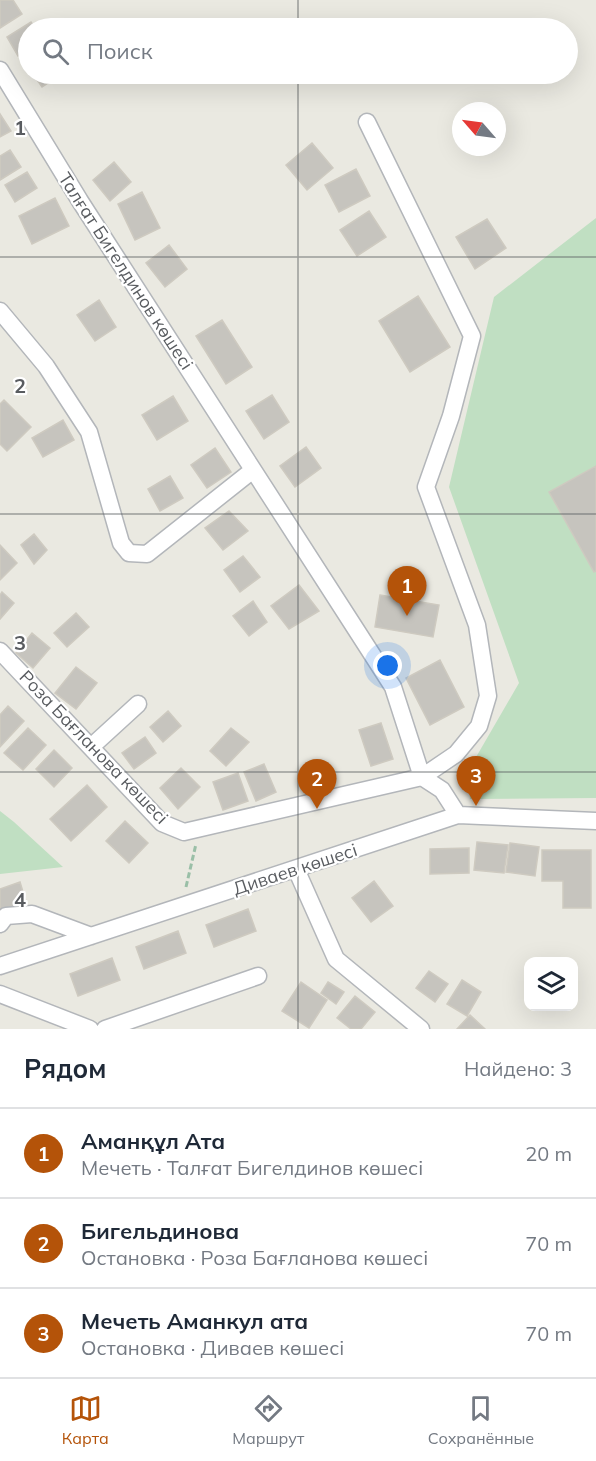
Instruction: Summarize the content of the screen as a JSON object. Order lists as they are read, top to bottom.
{
  "streets": {
    "street": ["Талғат Бигелдинов көшесі", "Роза Бағланова көшесі", "Диваев көшесі"]
  },
  "crossings": [
    ["Талғат Бигелдинов көшесі", "Роза Бағланова көшесі"]
  ],
  "north": "top left",
  "page": {
    "search": "Поиск",
    "pins": ["1", "3", "2"],
    "heading": ["Рядом", "Найдено: 3"],
    "list": [
      {
        "mark": "1",
        "name": "Аманқұл Ата",
        "note": "Мечеть · Талғат Бигелдинов көшесі",
        "value": "20 m"
      },
      {
        "mark": "2",
        "name": "Бигельдинова",
        "note": "Остановка · Роза Бағланова көшесі",
        "value": "70 m"
      },
      {
        "mark": "3",
        "name": "Мечеть Аманкул ата",
        "note": "Остановка · Диваев көшесі",
        "value": "70 m"
      }
    ],
    "nav": ["Карта", "Маршрут", "Сохранённые"]
  },
  "grid": {
    "rows": [
      "1",
      "2",
      "3",
      "4"
    ]
  }
}
